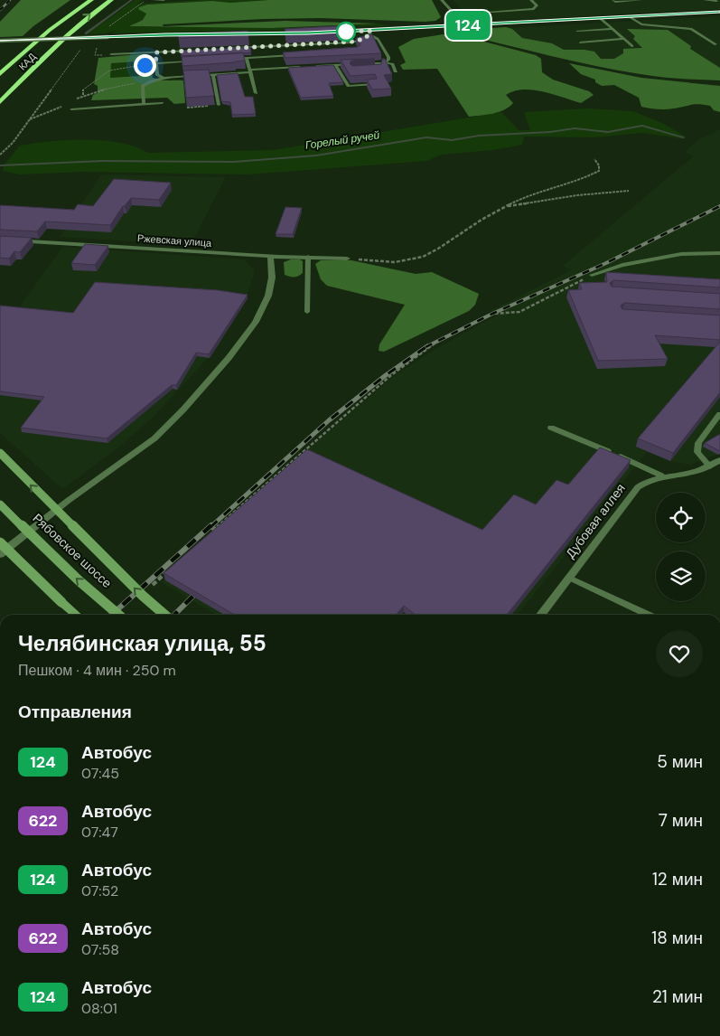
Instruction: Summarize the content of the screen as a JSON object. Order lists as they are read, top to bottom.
{
  "streets": {
    "highway": ["КАД"],
    "main road": ["Рябовское шоссе"],
    "street": ["Ржевская улица", "Дубовая аллея"]
  },
  "water": ["Горелый ручей"],
  "lines": ["bus line 124"],
  "page": {
    "on_map": "124",
    "heading": [
      ["Челябинская улица, 55", "Пешком · 4 мин · 250 m"],
      "Отправления"
    ],
    "list": [
      {
        "mark": "124",
        "name": "Автобус",
        "note": "07:45",
        "value": "5 мин"
      },
      {
        "mark": "622",
        "name": "Автобус",
        "note": "07:47",
        "value": "7 мин"
      },
      {
        "mark": "124",
        "name": "Автобус",
        "note": "07:52",
        "value": "12 мин"
      },
      {
        "mark": "622",
        "name": "Автобус",
        "note": "07:58",
        "value": "18 мин"
      },
      {
        "mark": "124",
        "name": "Автобус",
        "note": "08:01",
        "value": "21 мин"
      }
    ]
  }
}
